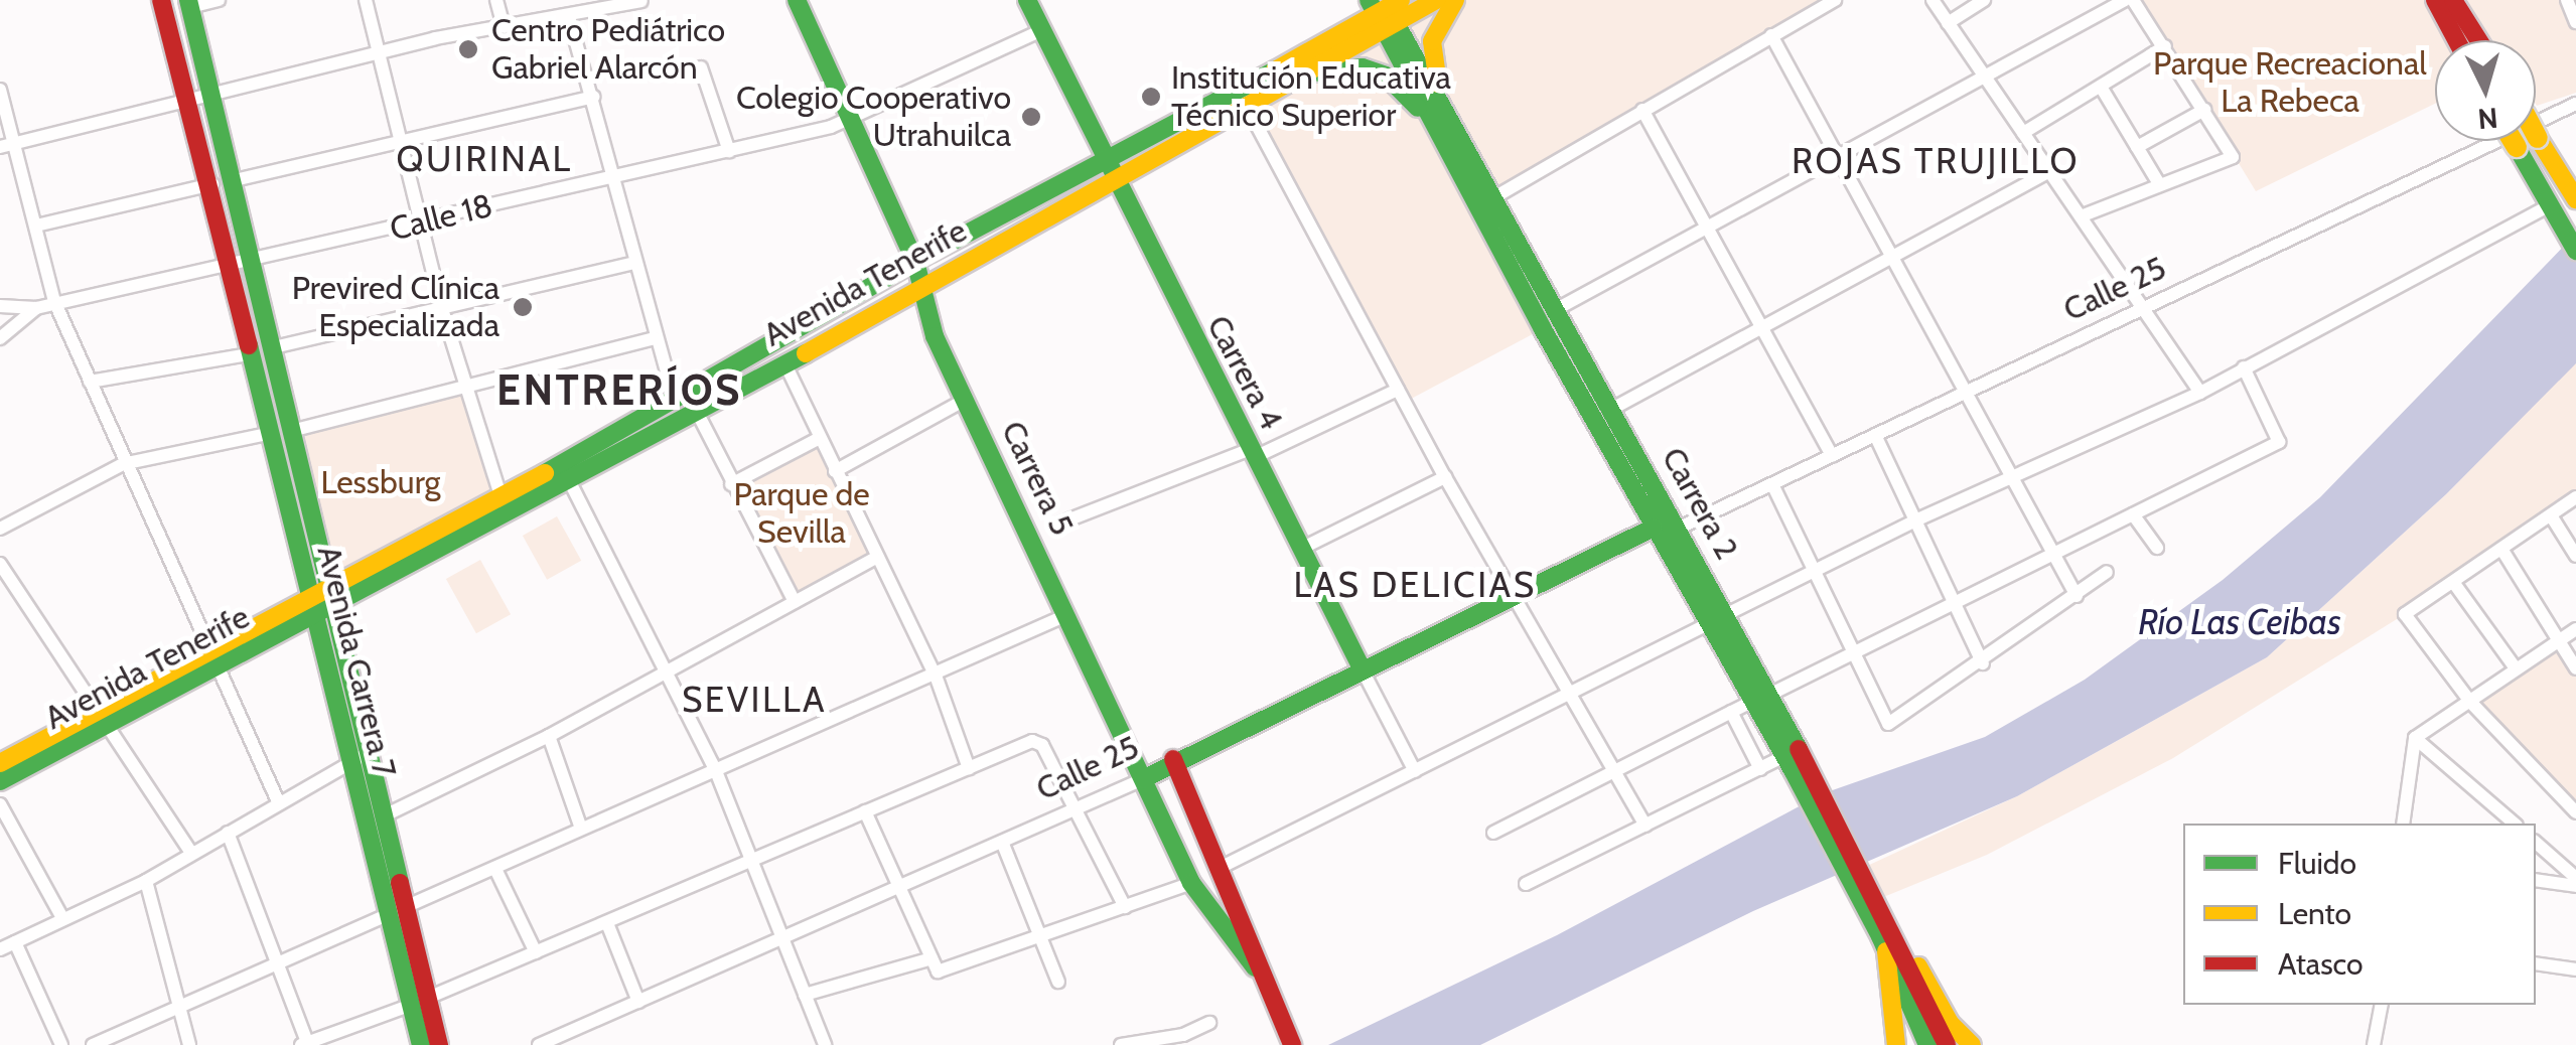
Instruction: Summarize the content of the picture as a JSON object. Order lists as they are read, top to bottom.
{
  "streets": {
    "main road": [
      "Avenida Tenerife",
      "Calle 25",
      "Carrera 4",
      "Carrera 5",
      "Carrera 2",
      "Avenida Carrera 7"
    ],
    "street": ["Calle 18"]
  },
  "crossings": [
    ["Calle 18", "Carrera 4"],
    ["Calle 18", "Carrera 5"],
    ["Calle 18", "Avenida Carrera 7"],
    ["Avenida Tenerife", "Carrera 4"],
    ["Avenida Tenerife", "Carrera 5"],
    ["Avenida Tenerife", "Carrera 2"],
    ["Avenida Tenerife", "Avenida Carrera 7"],
    ["Calle 25", "Carrera 4"],
    ["Calle 25", "Carrera 5"],
    ["Calle 25", "Carrera 2"]
  ],
  "districts": [
    "QUIRINAL",
    "ROJAS TRUJILLO",
    "ENTRERÍOS",
    "LAS DELICIAS",
    "SEVILLA"
  ],
  "water": ["Río Las Ceibas"],
  "parks": ["Parque Recreacional La Rebeca", "Lessburg", "Parque de Sevilla"],
  "places": [
    "Centro Pediátrico Gabriel Alarcón",
    "Institución Educativa Técnico Superior",
    "Colegio Cooperativo Utrahuilca",
    "Previred Clínica Especializada"
  ],
  "legend": ["Fluido", "Lento", "Atasco"],
  "north": "bottom"
}
